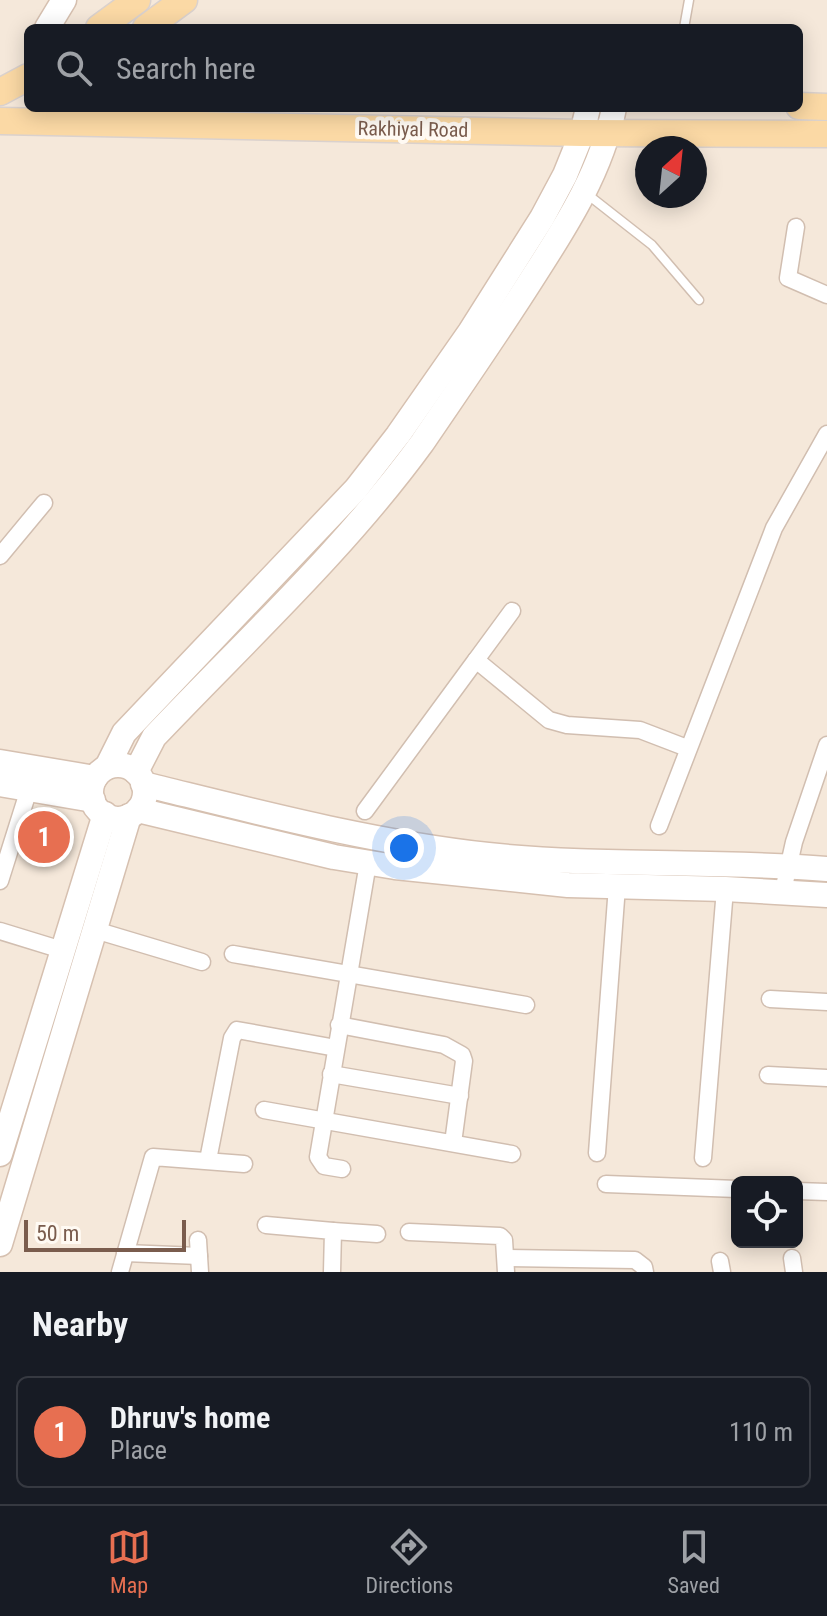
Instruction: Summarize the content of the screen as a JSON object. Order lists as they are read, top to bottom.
{
  "streets": {
    "main road": ["Rakhiyal Road"]
  },
  "scale_bar": "50 m",
  "north": "top right",
  "page": {
    "search": "Search here",
    "pins": "1",
    "scale": "50 m",
    "heading": "Nearby",
    "list": [
      {
        "mark": "1",
        "name": "Dhruv's home",
        "note": "Place",
        "value": "110 m"
      }
    ],
    "nav": ["Map", "Directions", "Saved"]
  }
}
